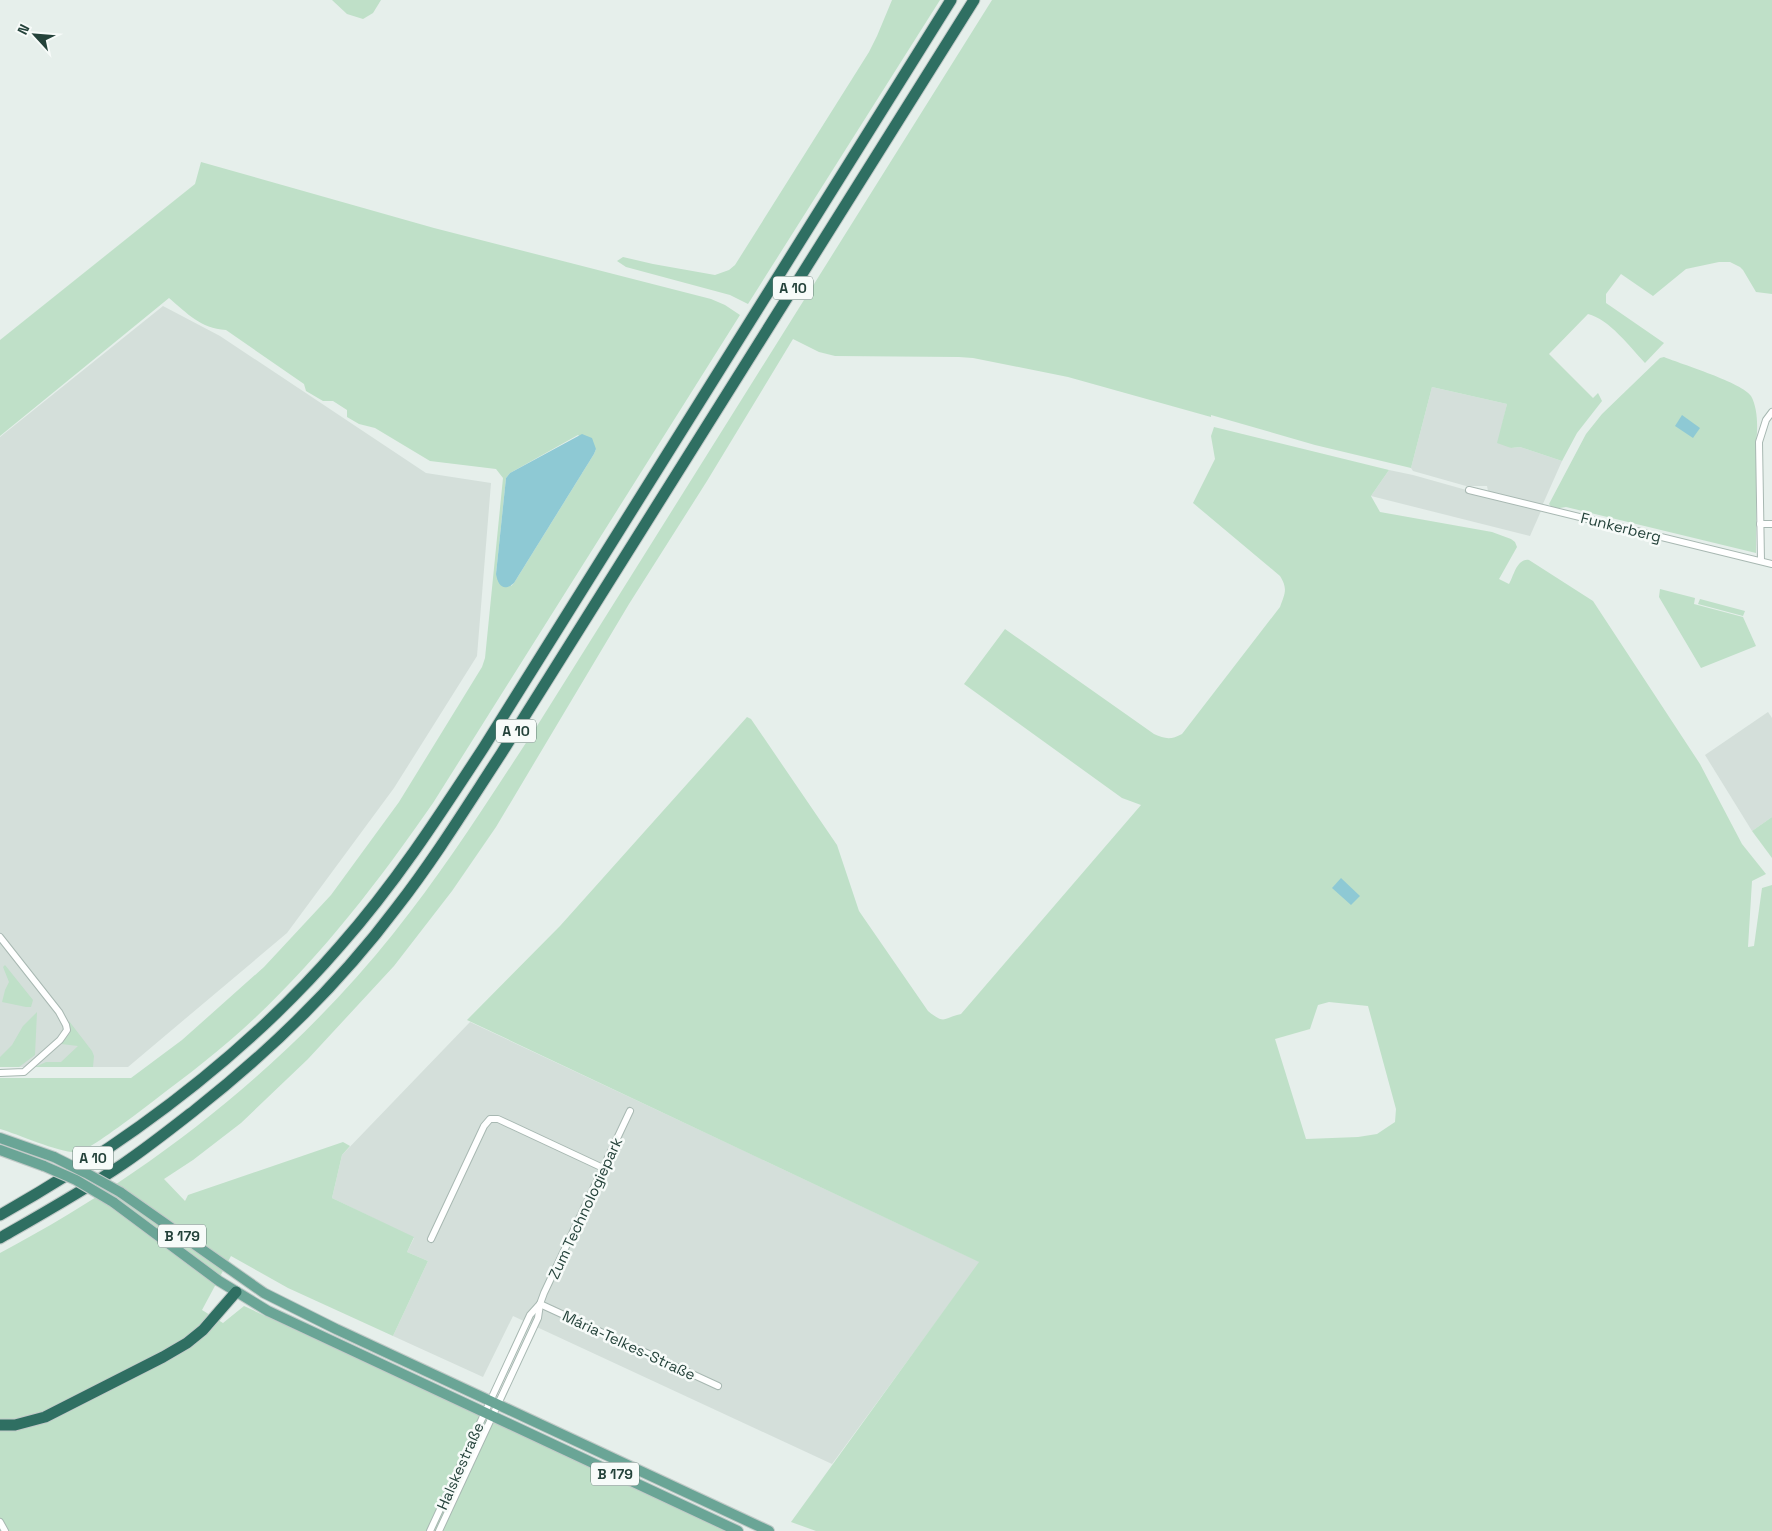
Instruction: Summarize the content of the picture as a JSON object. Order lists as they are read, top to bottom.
{
  "streets": {
    "highway": ["A 10"],
    "main road": ["B 179"],
    "street": [
      "Funkerberg",
      "Zum Technologiepark",
      "Mária-Telkes-Straße",
      "Halskestraße"
    ]
  },
  "crossings": [
    ["Zum Technologiepark", "B 179"],
    ["Zum Technologiepark", "Mária-Telkes-Straße"],
    ["Zum Technologiepark", "Halskestraße"],
    ["B 179", "Halskestraße"]
  ],
  "north": "top left"
}
